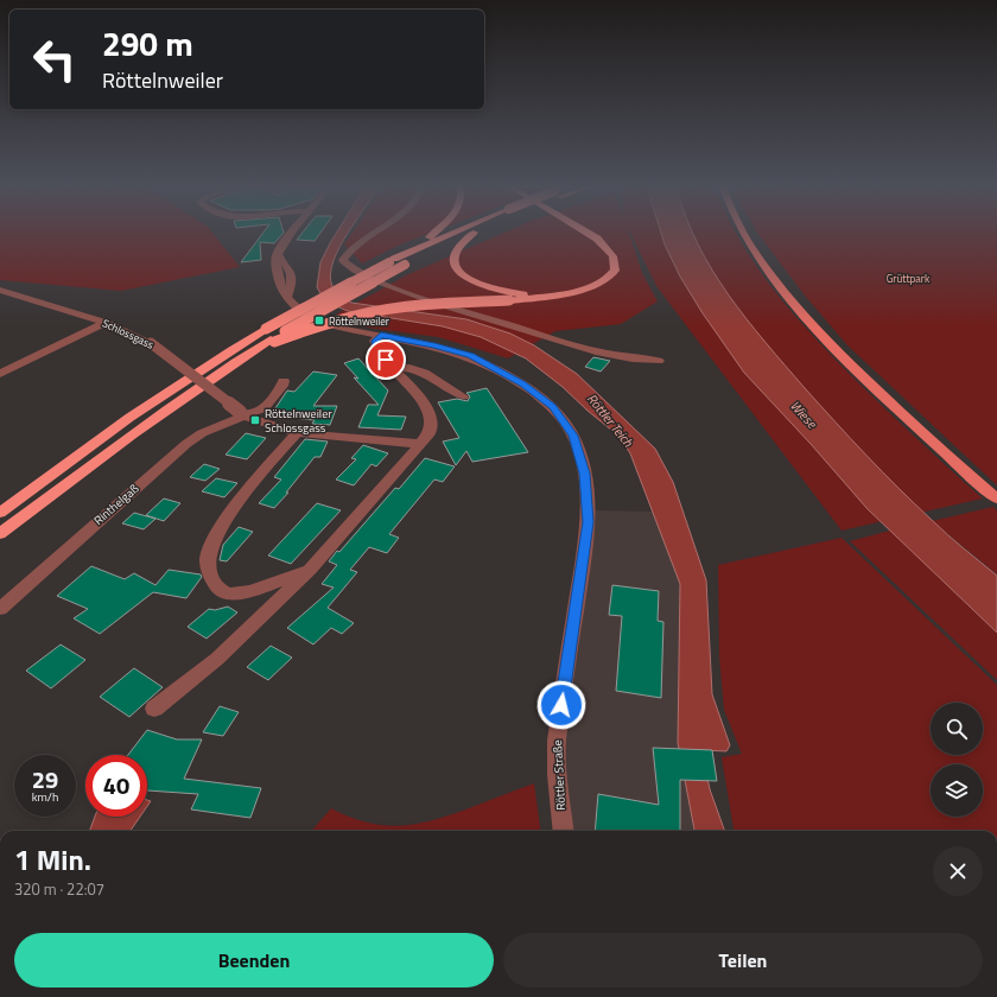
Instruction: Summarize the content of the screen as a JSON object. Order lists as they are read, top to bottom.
{
  "streets": {
    "street": ["Schlossgass", "Rinthelgaß", "Röttler Straße"]
  },
  "crossings": [
    ["Schlossgass", "Rinthelgaß"]
  ],
  "water": ["Wiese", "Röttler Teich"],
  "parks": ["Grüttpark"],
  "places": {
    "transit": ["Röttelnweiler", "Röttelnweiler Schlossgass"]
  },
  "page": {
    "turn": ["290 m", "Röttelnweiler"],
    "speed": "29 km/h",
    "limit": "40",
    "heading": ["1 Min.", "320 m · 22:07"],
    "buttons": ["Beenden", "Teilen"]
  }
}
